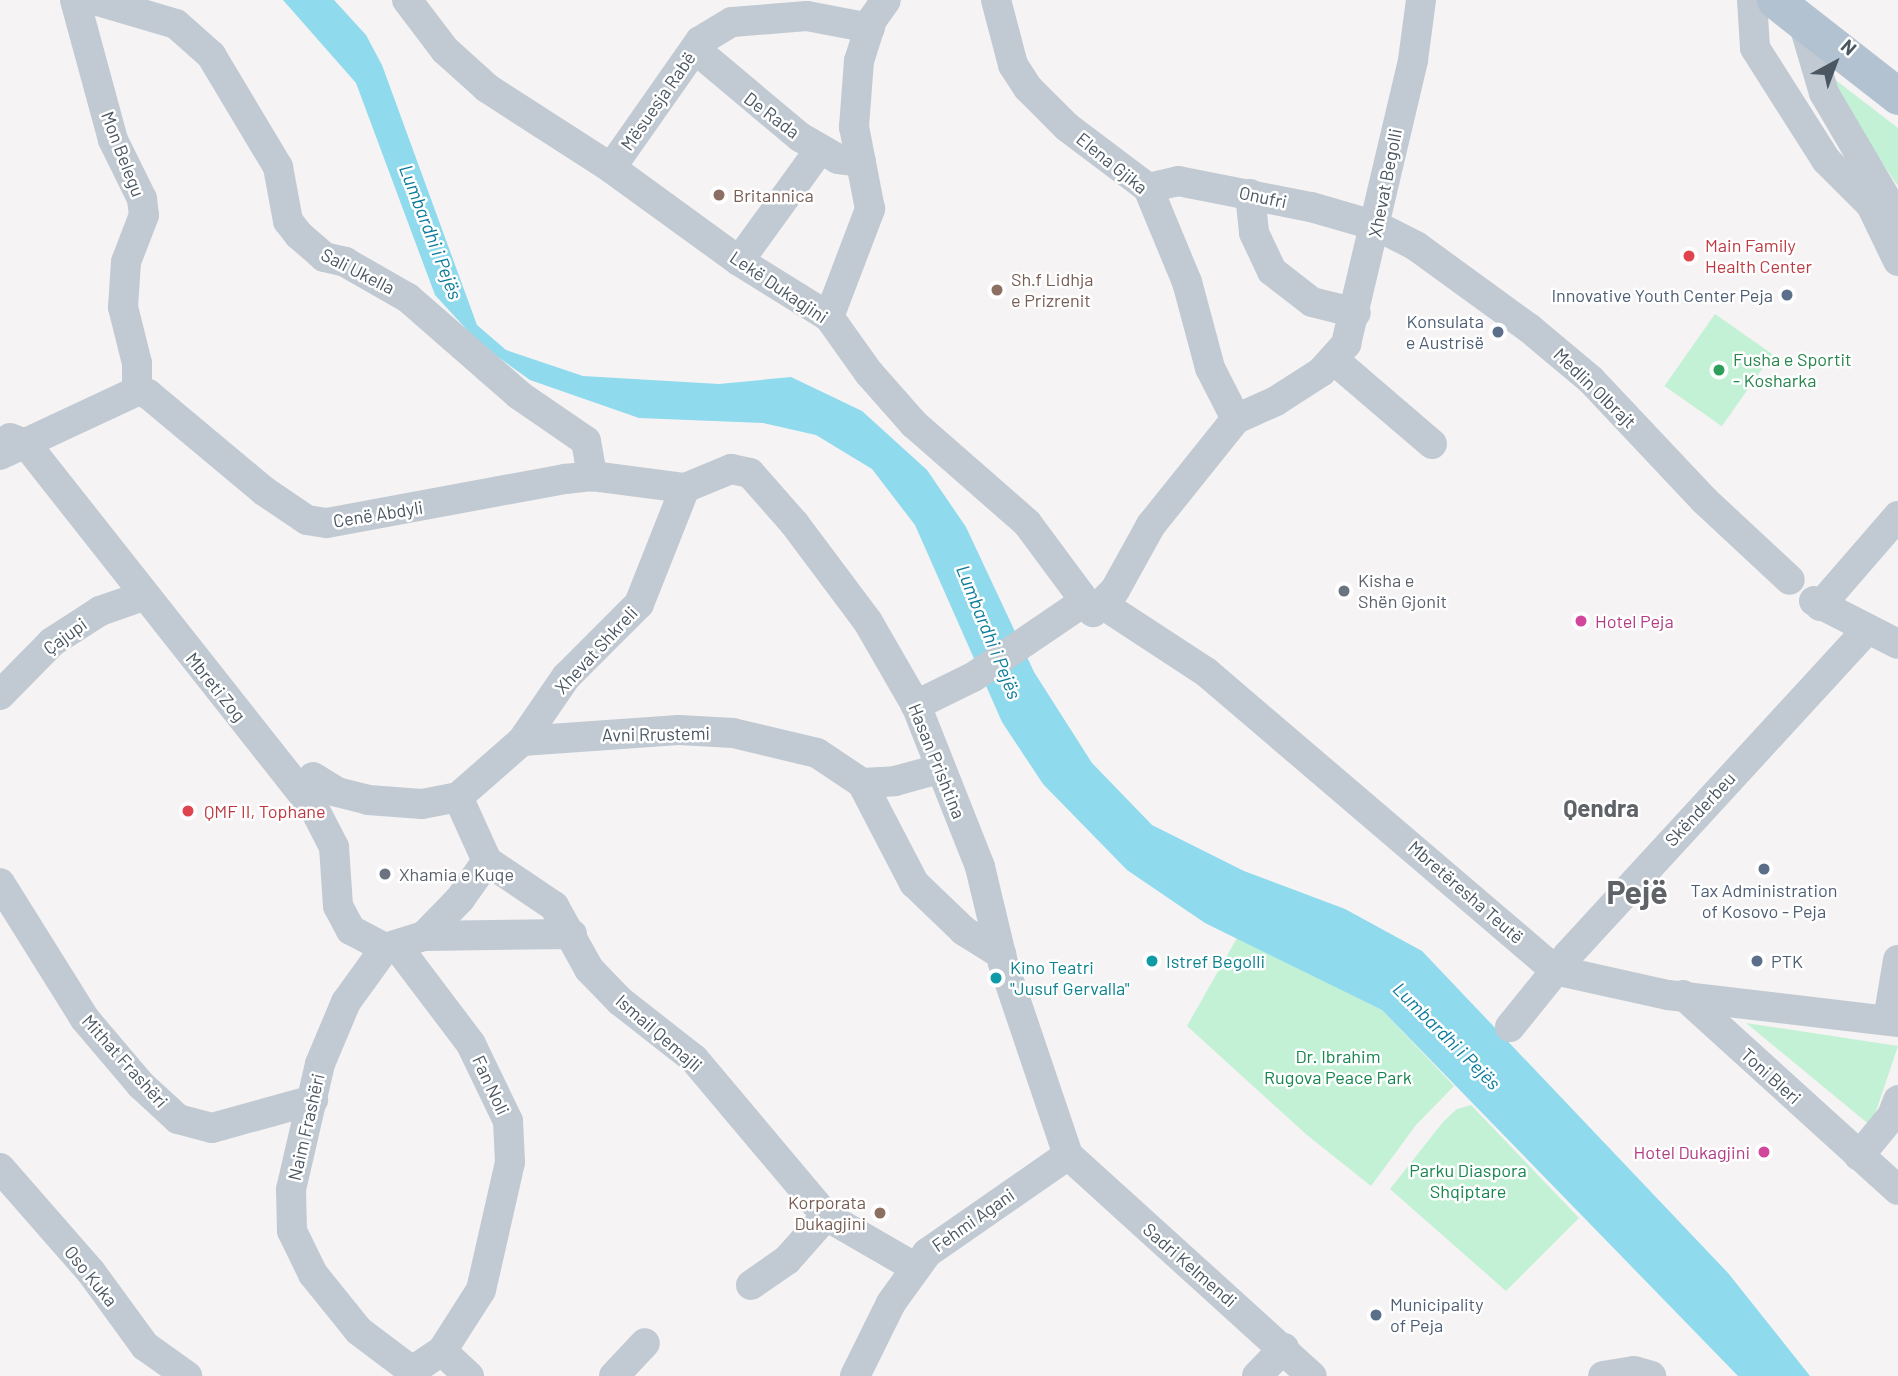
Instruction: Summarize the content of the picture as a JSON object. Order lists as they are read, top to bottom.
{
  "streets": {
    "street": [
      "Mësuesja Rabë",
      "De Rada",
      "Mon Belegu",
      "Elena Gjika",
      "Xhevat Begolli",
      "Onufri",
      "Sali Ukella",
      "Lekë Dukagjini",
      "Medlin Olbrajt",
      "Cenë Abdyli",
      "Çajupi",
      "Xhevat Shkreli",
      "Mbreti Zog",
      "Avni Rrustemi",
      "Hasan Prishtina",
      "Skënderbeu",
      "Mbretëresha Teutë",
      "Ismail Qemajli",
      "Mithat Frashëri",
      "Toni Bleri",
      "Fan Noli",
      "Naim Frashëri",
      "Fehmi Agani",
      "Sadri Kelmendi",
      "Oso Kuka"
    ]
  },
  "crossings": [
    ["Mësuesja Rabë", "De Rada"],
    ["Mësuesja Rabë", "Lekë Dukagjini"],
    ["Mon Belegu", "Cenë Abdyli"],
    ["Elena Gjika", "Xhevat Begolli"],
    ["Elena Gjika", "Onufri"],
    ["Xhevat Begolli", "Onufri"],
    ["Xhevat Begolli", "Lekë Dukagjini"],
    ["Xhevat Begolli", "Medlin Olbrajt"],
    ["Xhevat Begolli", "Mbretëresha Teutë"],
    ["Onufri", "Medlin Olbrajt"],
    ["Sali Ukella", "Cenë Abdyli"],
    ["Lekë Dukagjini", "Mbretëresha Teutë"],
    ["Cenë Abdyli", "Xhevat Shkreli"],
    ["Cenë Abdyli", "Hasan Prishtina"],
    ["Çajupi", "Mbreti Zog"],
    ["Xhevat Shkreli", "Avni Rrustemi"],
    ["Xhevat Shkreli", "Hasan Prishtina"],
    ["Mbreti Zog", "Fan Noli"],
    ["Mbreti Zog", "Naim Frashëri"],
    ["Avni Rrustemi", "Hasan Prishtina"],
    ["Hasan Prishtina", "Fehmi Agani"],
    ["Hasan Prishtina", "Sadri Kelmendi"],
    ["Skënderbeu", "Mbretëresha Teutë"],
    ["Mbretëresha Teutë", "Toni Bleri"],
    ["Ismail Qemajli", "Fehmi Agani"],
    ["Mithat Frashëri", "Naim Frashëri"],
    ["Fan Noli", "Naim Frashëri"],
    ["Fehmi Agani", "Sadri Kelmendi"]
  ],
  "districts": ["Qendra", "Pejë"],
  "water": ["Lumbardhi i Pejës"],
  "parks": ["Dr. Ibrahim Rugova Peace Park", "Parku Diaspora Shqiptare"],
  "places": [
    "Britannica",
    "Main Family Health Center",
    "Sh.f Lidhja e Prizrenit",
    "Innovative Youth Center Peja",
    "Konsulata e Austrisë",
    "Fusha e Sportit - Kosharka",
    "Kisha e Shën Gjonit",
    "Hotel Peja",
    "QMF II, Tophane",
    "Tax Administration of Kosovo - Peja",
    "Xhamia e Kuqe",
    "Istref Begolli",
    "PTK",
    "Kino Teatri \"Jusuf Gervalla\"",
    "Hotel Dukagjini",
    "Korporata Dukagjini",
    "Municipality of Peja"
  ],
  "north": "top right"
}
